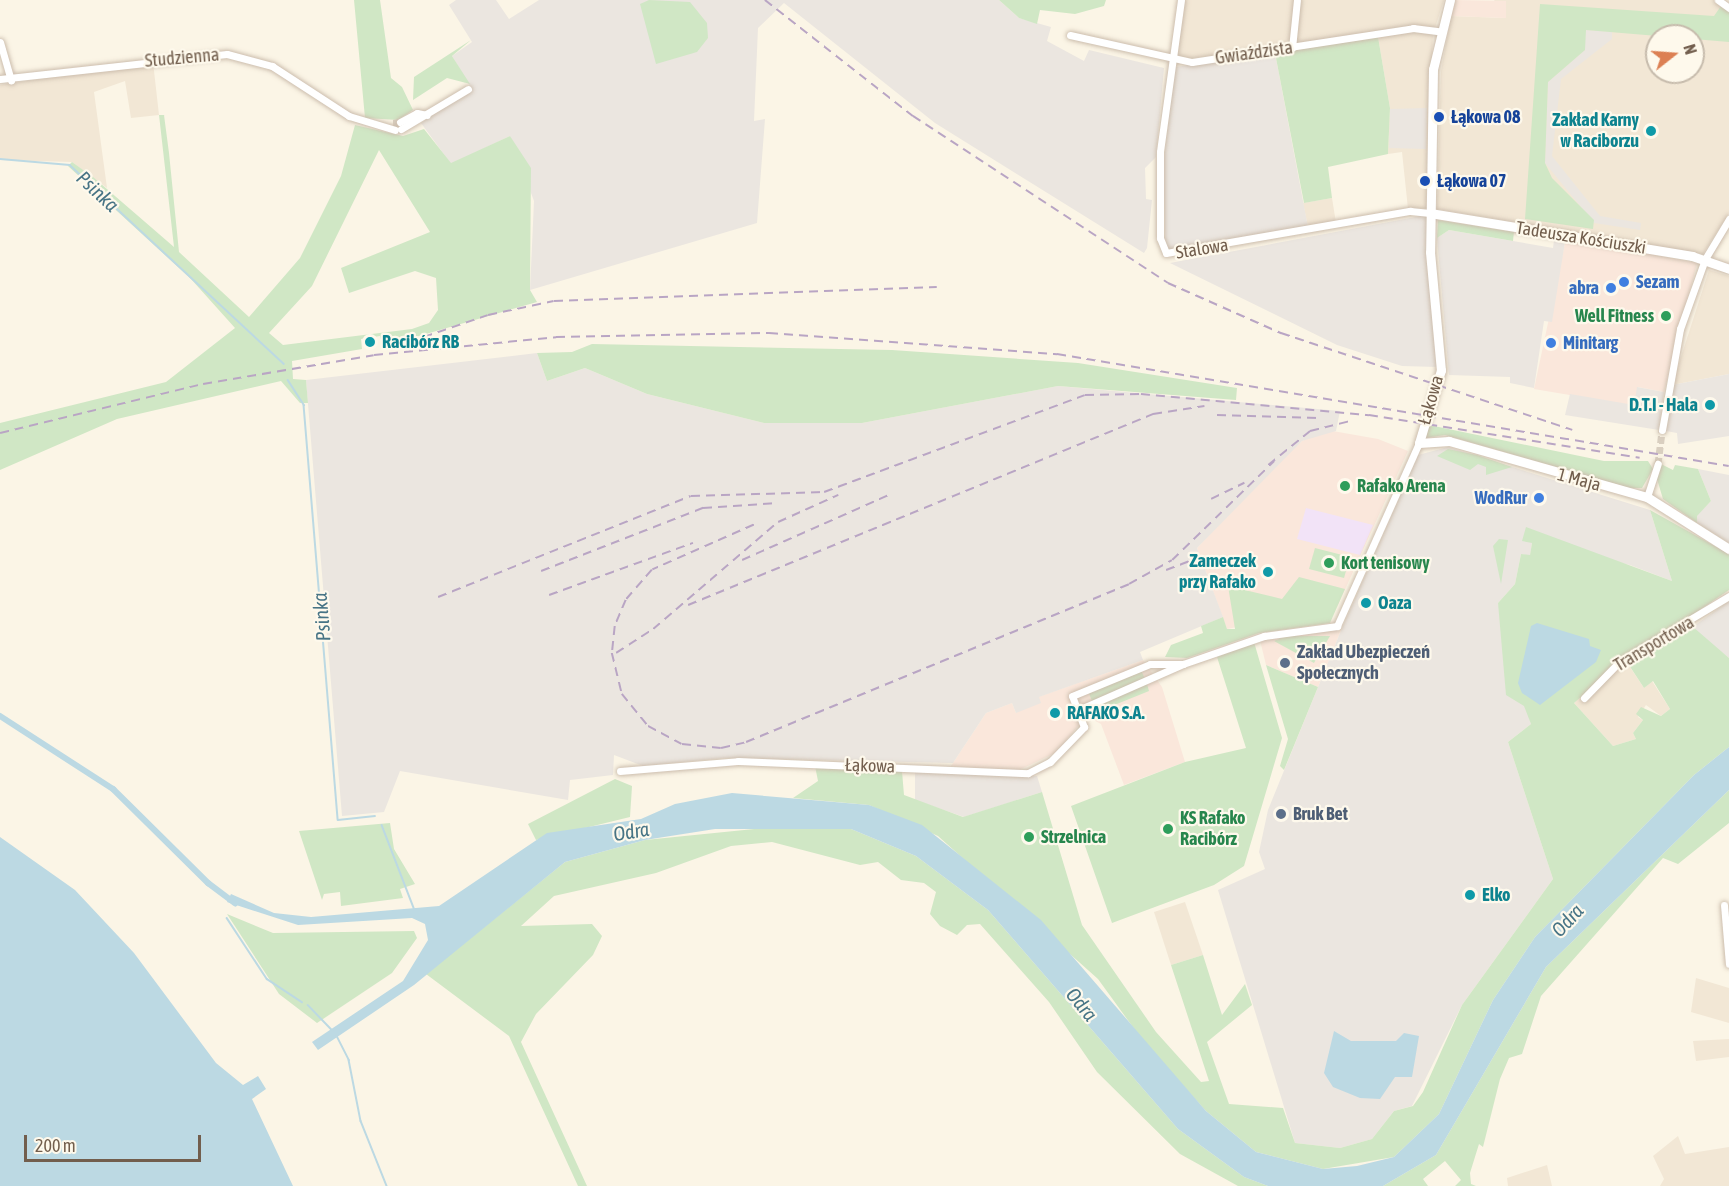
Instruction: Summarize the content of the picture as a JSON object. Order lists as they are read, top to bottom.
{
  "streets": {
    "street": [
      "Gwiaździsta",
      "Studzienna",
      "Tadeusza Kościuszki",
      "Stalowa",
      "Łąkowa",
      "1 Maja",
      "Transportowa"
    ]
  },
  "crossings": [
    ["Gwiaździsta", "Stalowa"],
    ["Gwiaździsta", "Łąkowa"],
    ["Tadeusza Kościuszki", "Stalowa"],
    ["Tadeusza Kościuszki", "Łąkowa"],
    ["Stalowa", "Łąkowa"],
    ["Łąkowa", "1 Maja"]
  ],
  "water": ["Psinka", "Odra"],
  "places": [
    "Łąkowa 08",
    "Zakład Karny w Raciborzu",
    "Łąkowa 07",
    "Sezam",
    "abra",
    "Well Fitness",
    "Racibórz RB",
    "Minitarg",
    "D.T.I - Hala",
    "Rafako Arena",
    "WodRur",
    "Kort tenisowy",
    "Zameczek przy Rafako",
    "Oaza",
    "Zakład Ubezpieczeń Społecznych",
    "RAFAKO S.A.",
    "Bruk Bet",
    "KS Rafako Racibórz",
    "Strzelnica",
    "Elko"
  ],
  "scale_bar": "200 m",
  "north": "right"
}
